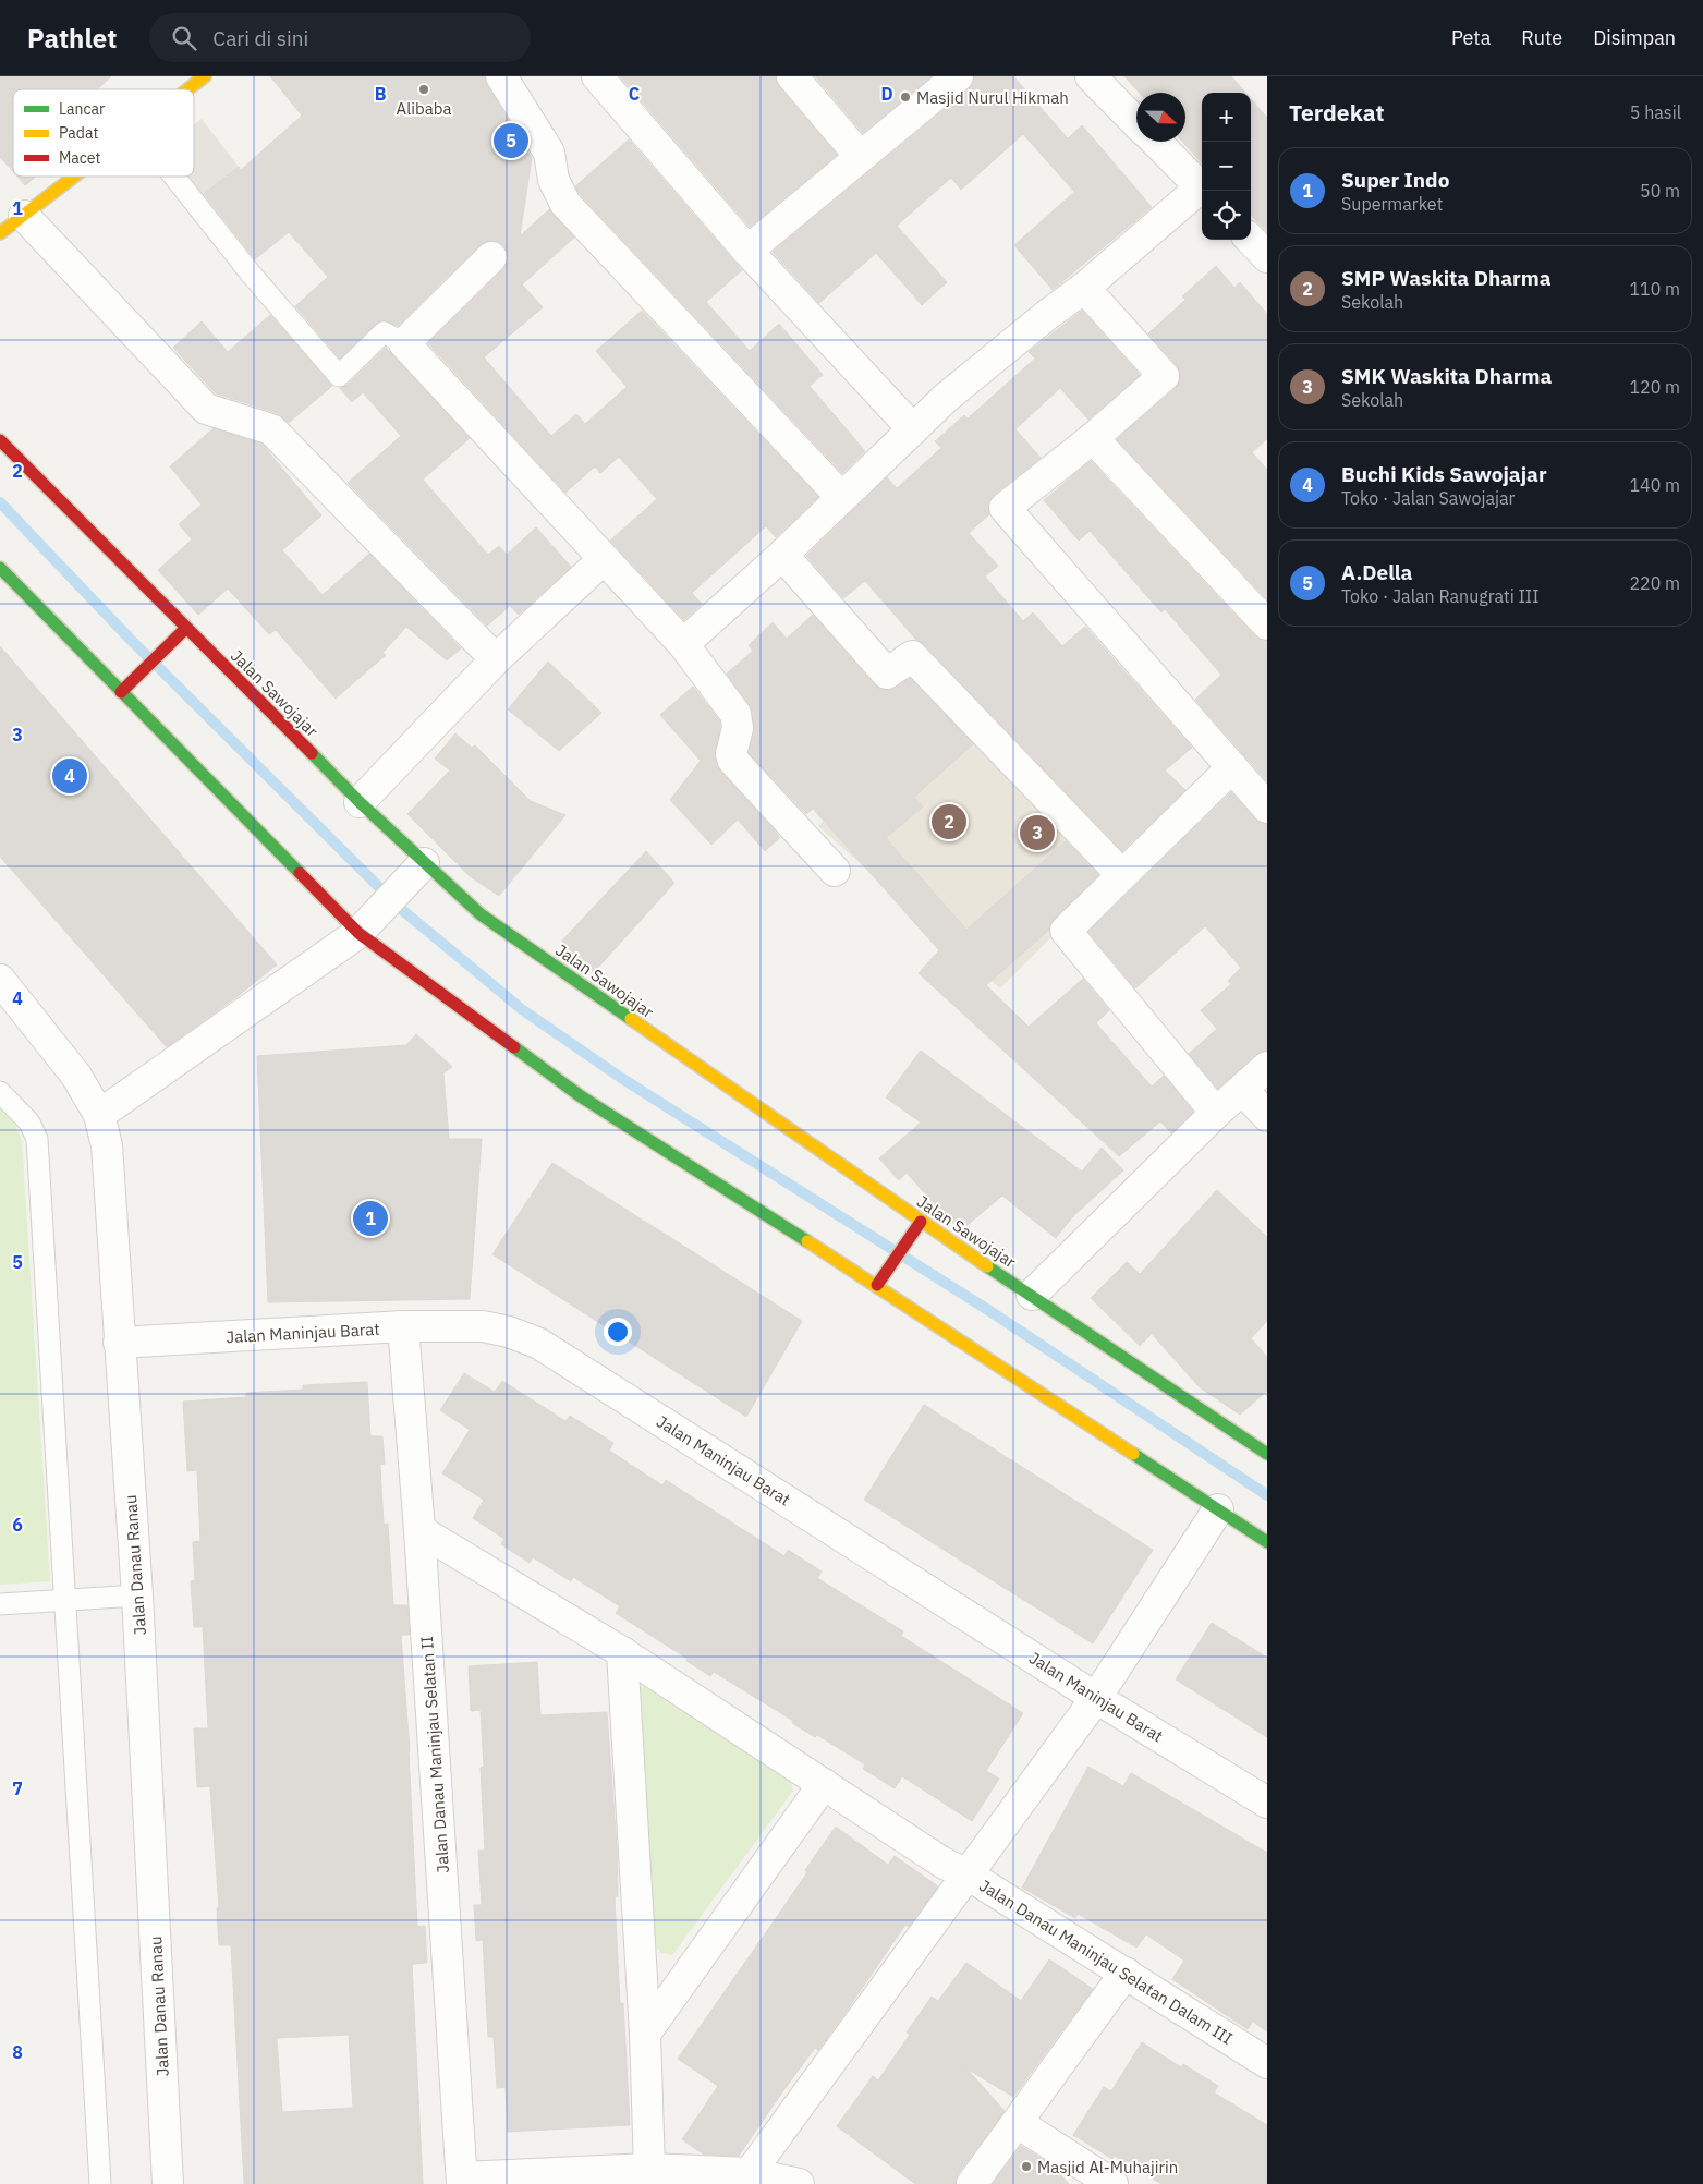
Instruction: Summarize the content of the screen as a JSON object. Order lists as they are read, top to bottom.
{
  "streets": {
    "main road": ["Jalan Sawojajar"],
    "street": [
      "Jalan Maninjau Barat",
      "Jalan Danau Ranau",
      "Jalan Danau Maninjau Selatan II",
      "Jalan Danau Maninjau Selatan Dalam III"
    ]
  },
  "crossings": [
    ["Jalan Maninjau Barat", "Jalan Danau Ranau"],
    ["Jalan Maninjau Barat", "Jalan Danau Maninjau Selatan II"],
    ["Jalan Danau Maninjau Selatan II", "Jalan Danau Maninjau Selatan Dalam III"]
  ],
  "places": ["Alibaba", "Masjid Nurul Hikmah", "Masjid Al-Muhajirin"],
  "legend": ["Lancar", "Padat", "Macet"],
  "north": "right",
  "page": {
    "header": "Pathlet",
    "search": "Cari di sini",
    "nav": ["Peta", "Rute", "Disimpan"],
    "heading": ["Terdekat", "5 hasil"],
    "map_buttons": ["+", "−"],
    "pins": [
      "5",
      "4",
      "2",
      "3",
      "1"
    ],
    "list": [
      {
        "mark": "1",
        "name": "Super Indo",
        "note": "Supermarket",
        "value": "50 m"
      },
      {
        "mark": "2",
        "name": "SMP Waskita Dharma",
        "note": "Sekolah",
        "value": "110 m"
      },
      {
        "mark": "3",
        "name": "SMK Waskita Dharma",
        "note": "Sekolah",
        "value": "120 m"
      },
      {
        "mark": "4",
        "name": "Buchi Kids Sawojajar",
        "note": "Toko · Jalan Sawojajar",
        "value": "140 m"
      },
      {
        "mark": "5",
        "name": "A.Della",
        "note": "Toko · Jalan Ranugrati III",
        "value": "220 m"
      }
    ]
  },
  "grid": {
    "columns": ["B", "C", "D"],
    "rows": [
      "1",
      "2",
      "3",
      "4",
      "5",
      "6",
      "7",
      "8"
    ]
  }
}
